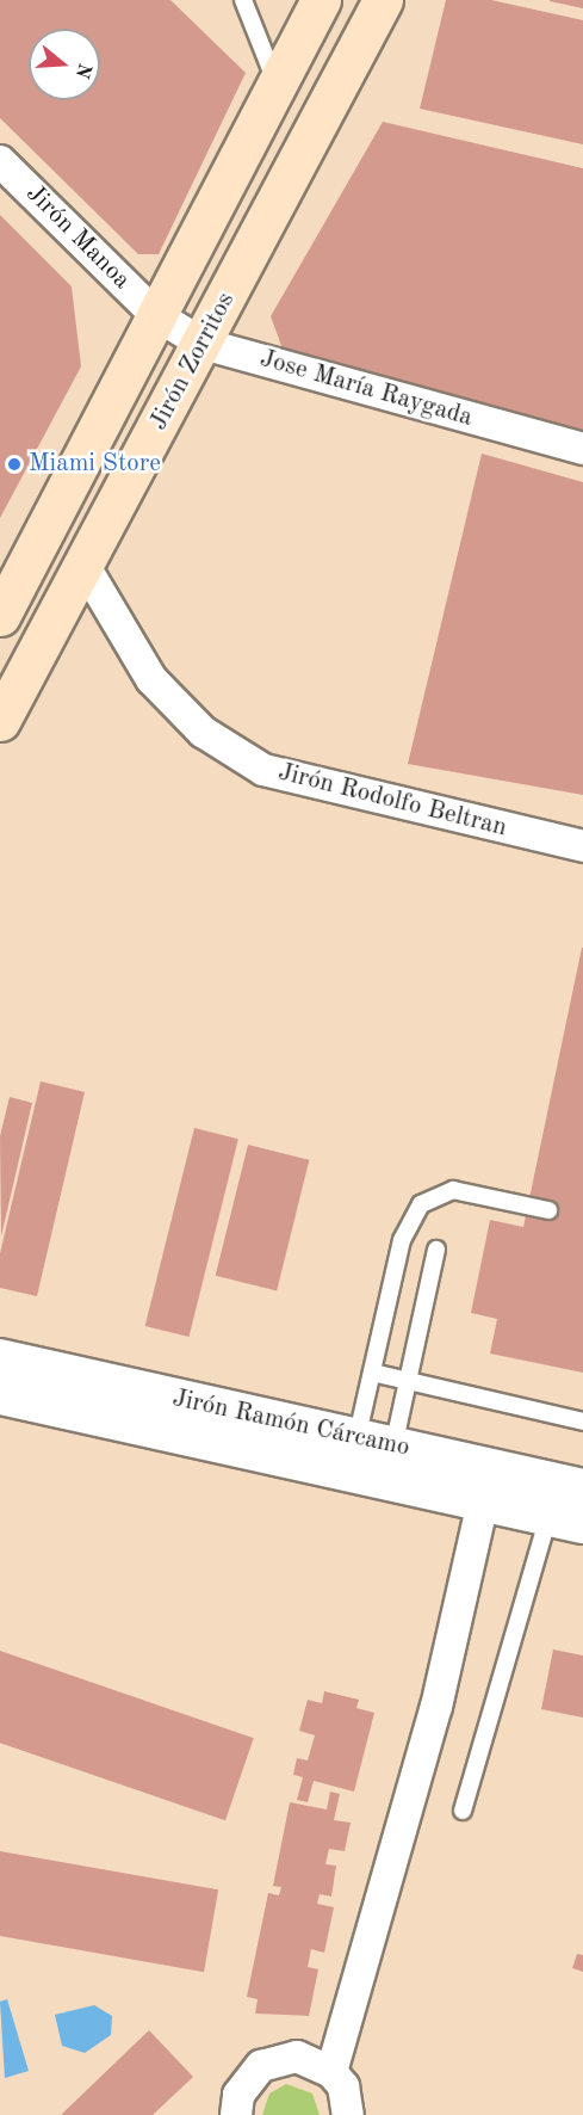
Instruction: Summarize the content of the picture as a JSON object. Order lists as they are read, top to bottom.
{
  "streets": {
    "main road": ["Jirón Zorritos"],
    "street": [
      "Jirón Manoa",
      "Jose María Raygada",
      "Jirón Rodolfo Beltran",
      "Jirón Ramón Cárcamo"
    ]
  },
  "crossings": [
    ["Jirón Manoa", "Jose María Raygada"],
    ["Jirón Zorritos", "Jose María Raygada"],
    ["Jirón Zorritos", "Jirón Rodolfo Beltran"]
  ],
  "places": ["Miami Store"],
  "north": "right"
}
